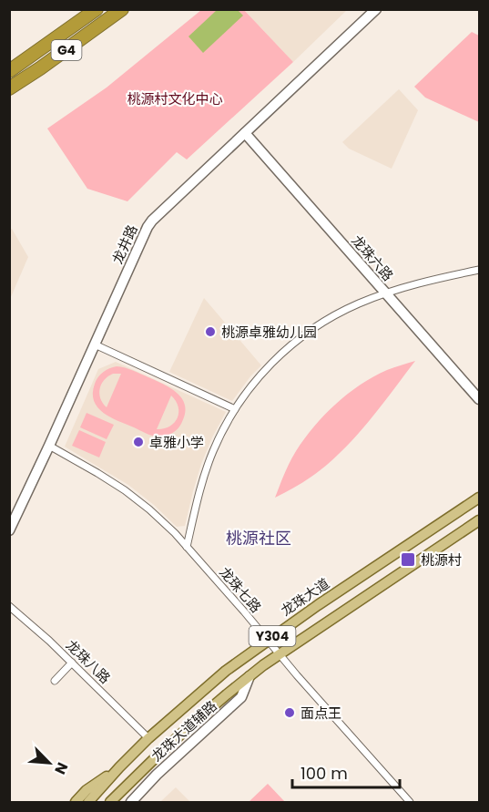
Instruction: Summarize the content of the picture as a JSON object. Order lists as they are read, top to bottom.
{
  "streets": {
    "highway": ["G4"],
    "main road": ["龙珠大道", "Y304"],
    "street": [
      "龙井路",
      "龙珠六路",
      "龙珠七路",
      "龙珠八路",
      "龙珠大道辅路"
    ]
  },
  "crossings": [
    ["龙井路", "龙珠六路"],
    ["龙井路", "龙珠七路"],
    ["龙珠七路", "龙珠大道"],
    ["龙珠大道", "龙珠八路"]
  ],
  "districts": ["桃源社区"],
  "parks": ["桃源村文化中心"],
  "places": {
    "other": ["桃源卓雅幼儿园", "卓雅小学", "面点王"],
    "transit": ["桃源村"]
  },
  "scale_bar": "100 m",
  "north": "bottom right"
}
